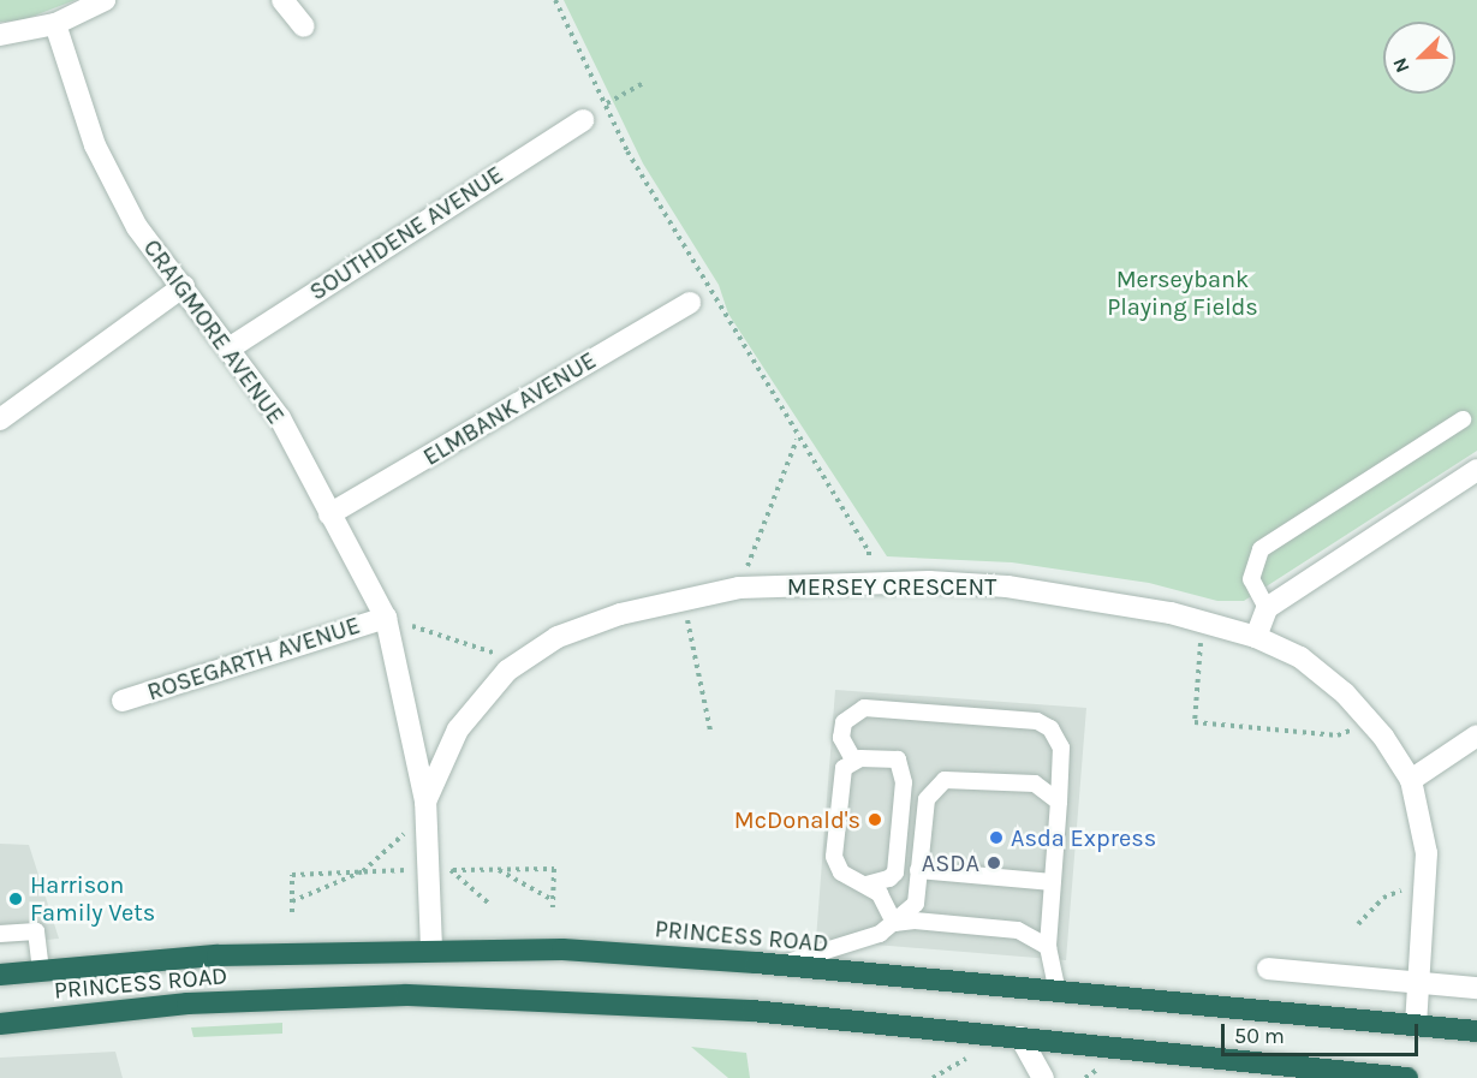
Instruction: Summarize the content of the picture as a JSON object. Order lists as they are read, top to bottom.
{
  "streets": {
    "highway": ["PRINCESS ROAD"],
    "street": [
      "SOUTHDENE AVENUE",
      "CRAIGMORE AVENUE",
      "ELMBANK AVENUE",
      "MERSEY CRESCENT",
      "ROSEGARTH AVENUE"
    ]
  },
  "crossings": [
    ["SOUTHDENE AVENUE", "CRAIGMORE AVENUE"],
    ["CRAIGMORE AVENUE", "ELMBANK AVENUE"],
    ["CRAIGMORE AVENUE", "MERSEY CRESCENT"],
    ["CRAIGMORE AVENUE", "ROSEGARTH AVENUE"],
    ["MERSEY CRESCENT", "PRINCESS ROAD"]
  ],
  "parks": ["Merseybank Playing Fields"],
  "places": [
    "McDonald's",
    "Asda Express",
    "ASDA",
    "Harrison Family Vets"
  ],
  "scale_bar": "50 m",
  "north": "bottom left"
}
